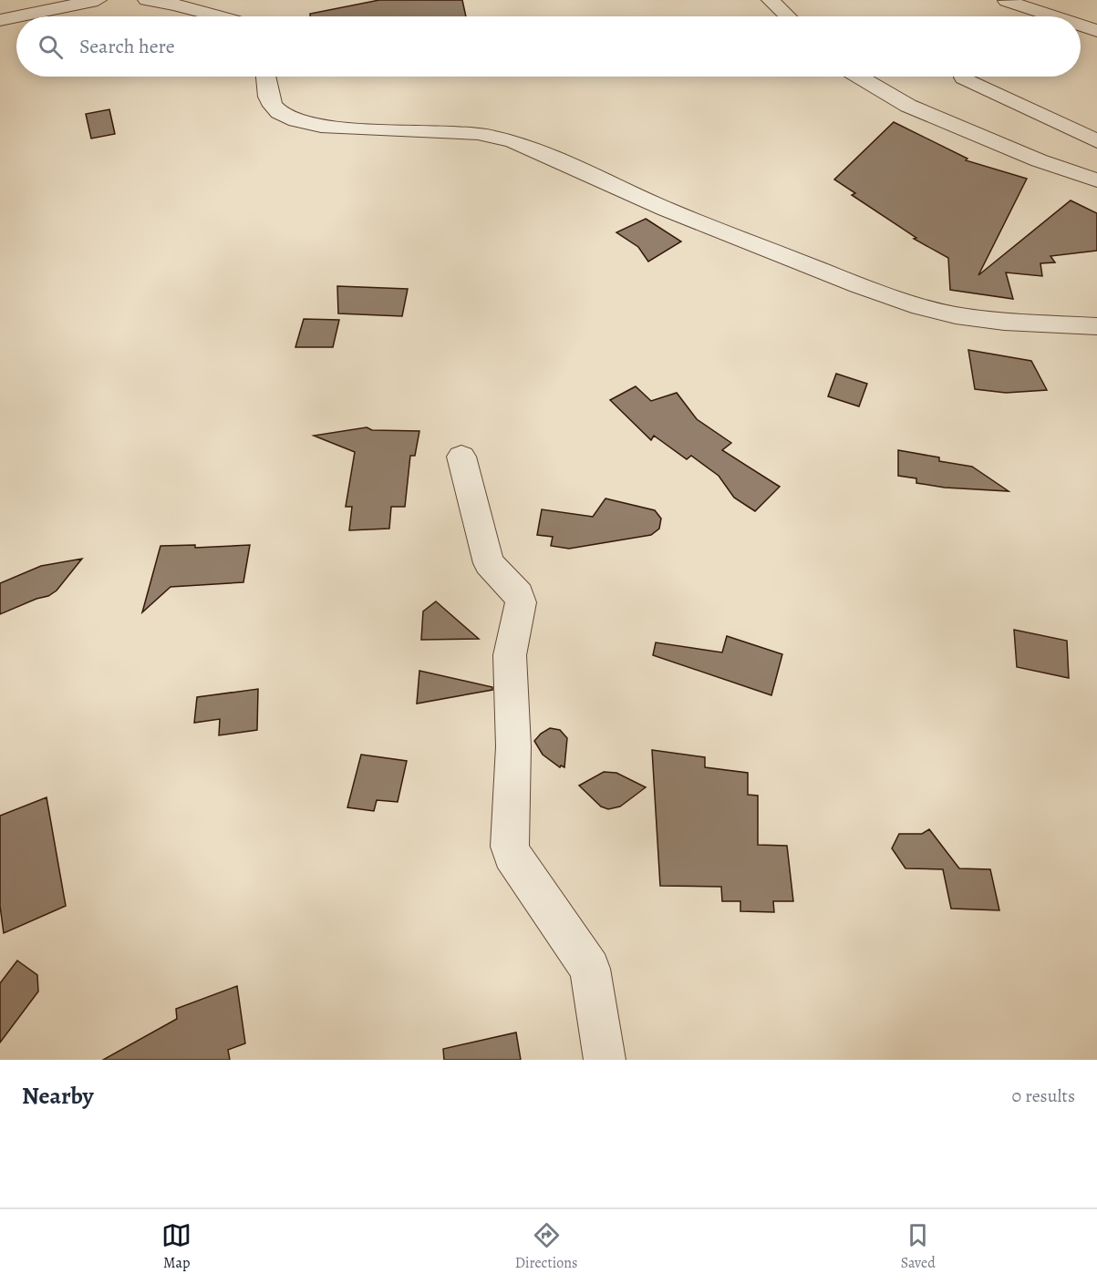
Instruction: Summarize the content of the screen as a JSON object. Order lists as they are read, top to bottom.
{
  "page": {
    "search": "Search here",
    "heading": ["Nearby", "0 results"],
    "nav": ["Map", "Directions", "Saved"]
  }
}
